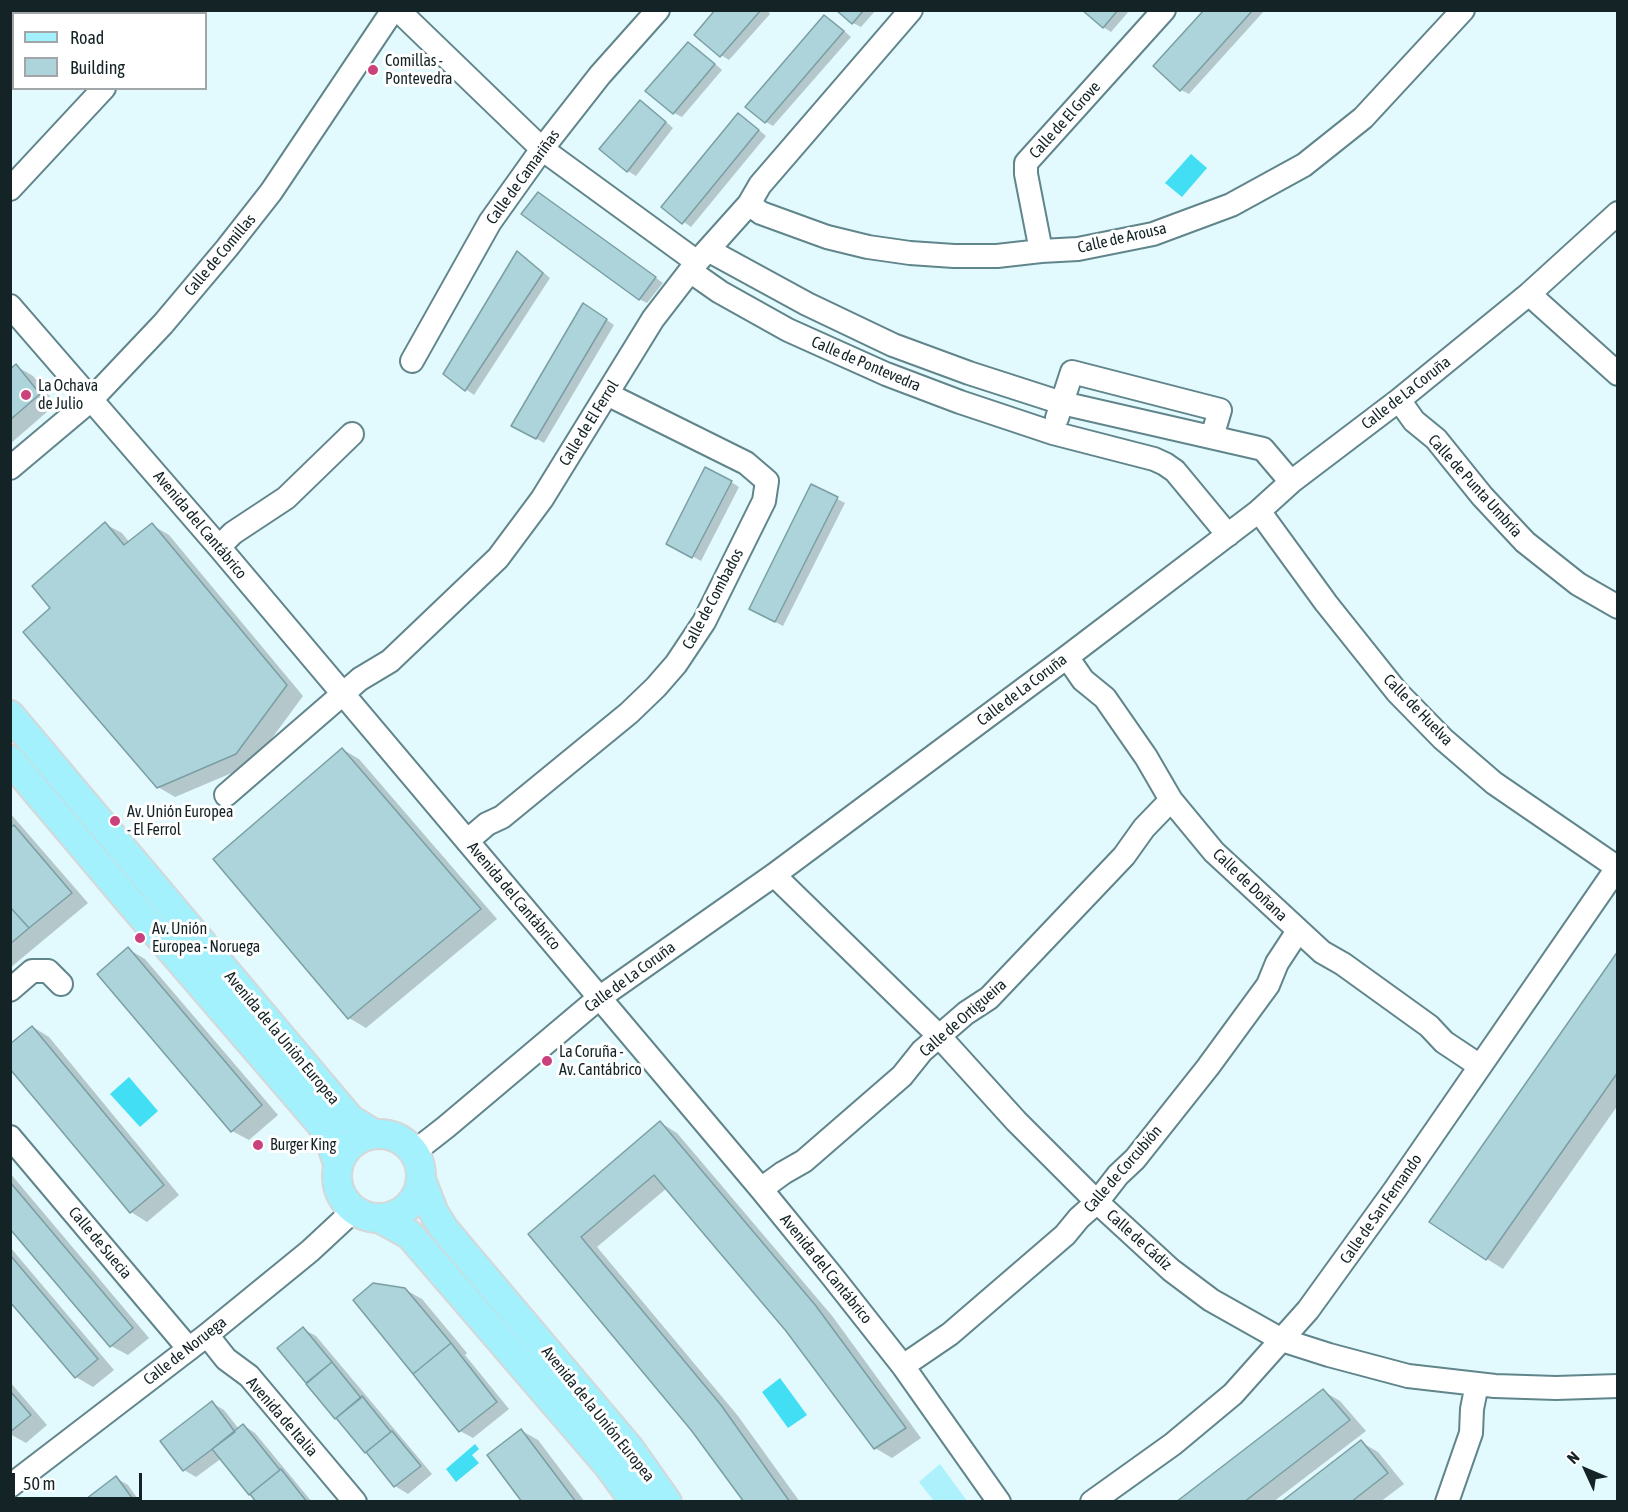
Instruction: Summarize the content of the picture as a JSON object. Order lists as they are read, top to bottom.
{
  "streets": {
    "main road": ["Avenida de la Unión Europea"],
    "street": [
      "Calle de El Grove",
      "Calle de Camariñas",
      "Calle de Arousa",
      "Calle de Comillas",
      "Calle de Pontevedra",
      "Calle de La Coruña",
      "Calle de El Ferrol",
      "Calle de Punta Umbría",
      "Avenida del Cantábrico",
      "Calle de Combados",
      "Calle de Huelva",
      "Calle de Doñana",
      "Calle de Ortigueira",
      "Calle de Corcubión",
      "Calle de San Fernando",
      "Calle de Cádiz",
      "Calle de Suecia",
      "Calle de Noruega",
      "Avenida de Italia"
    ]
  },
  "crossings": [
    ["Calle de El Grove", "Calle de Arousa"],
    ["Calle de Camariñas", "Calle de Pontevedra"],
    ["Calle de Arousa", "Calle de El Ferrol"],
    ["Calle de Comillas", "Avenida del Cantábrico"],
    ["Calle de Pontevedra", "Calle de La Coruña"],
    ["Calle de Pontevedra", "Calle de El Ferrol"],
    ["Calle de La Coruña", "Calle de Punta Umbría"],
    ["Calle de La Coruña", "Avenida del Cantábrico"],
    ["Calle de La Coruña", "Calle de Huelva"],
    ["Calle de La Coruña", "Calle de Doñana"],
    ["Calle de La Coruña", "Avenida de la Unión Europea"],
    ["Calle de La Coruña", "Calle de Cádiz"],
    ["Calle de La Coruña", "Calle de Noruega"],
    ["Calle de El Ferrol", "Avenida del Cantábrico"],
    ["Calle de El Ferrol", "Calle de Combados"],
    ["Avenida del Cantábrico", "Calle de Combados"],
    ["Avenida del Cantábrico", "Calle de Ortigueira"],
    ["Avenida del Cantábrico", "Calle de Corcubión"],
    ["Calle de Huelva", "Calle de San Fernando"],
    ["Calle de Doñana", "Calle de Ortigueira"],
    ["Calle de Doñana", "Calle de Corcubión"],
    ["Calle de Doñana", "Calle de San Fernando"],
    ["Calle de Ortigueira", "Calle de Cádiz"],
    ["Avenida de la Unión Europea", "Calle de Noruega"],
    ["Calle de Corcubión", "Calle de Cádiz"],
    ["Calle de San Fernando", "Calle de Cádiz"],
    ["Calle de Suecia", "Calle de Noruega"],
    ["Calle de Noruega", "Avenida de Italia"]
  ],
  "places": [
    "Comillas - Pontevedra",
    "La Ochava de Julio",
    "Av. Unión Europea - El Ferrol",
    "Av. Unión Europea - Noruega",
    "La Coruña - Av. Cantábrico",
    "Burger King"
  ],
  "legend": ["Road", "Building"],
  "scale_bar": "50 m",
  "north": "top left"
}
